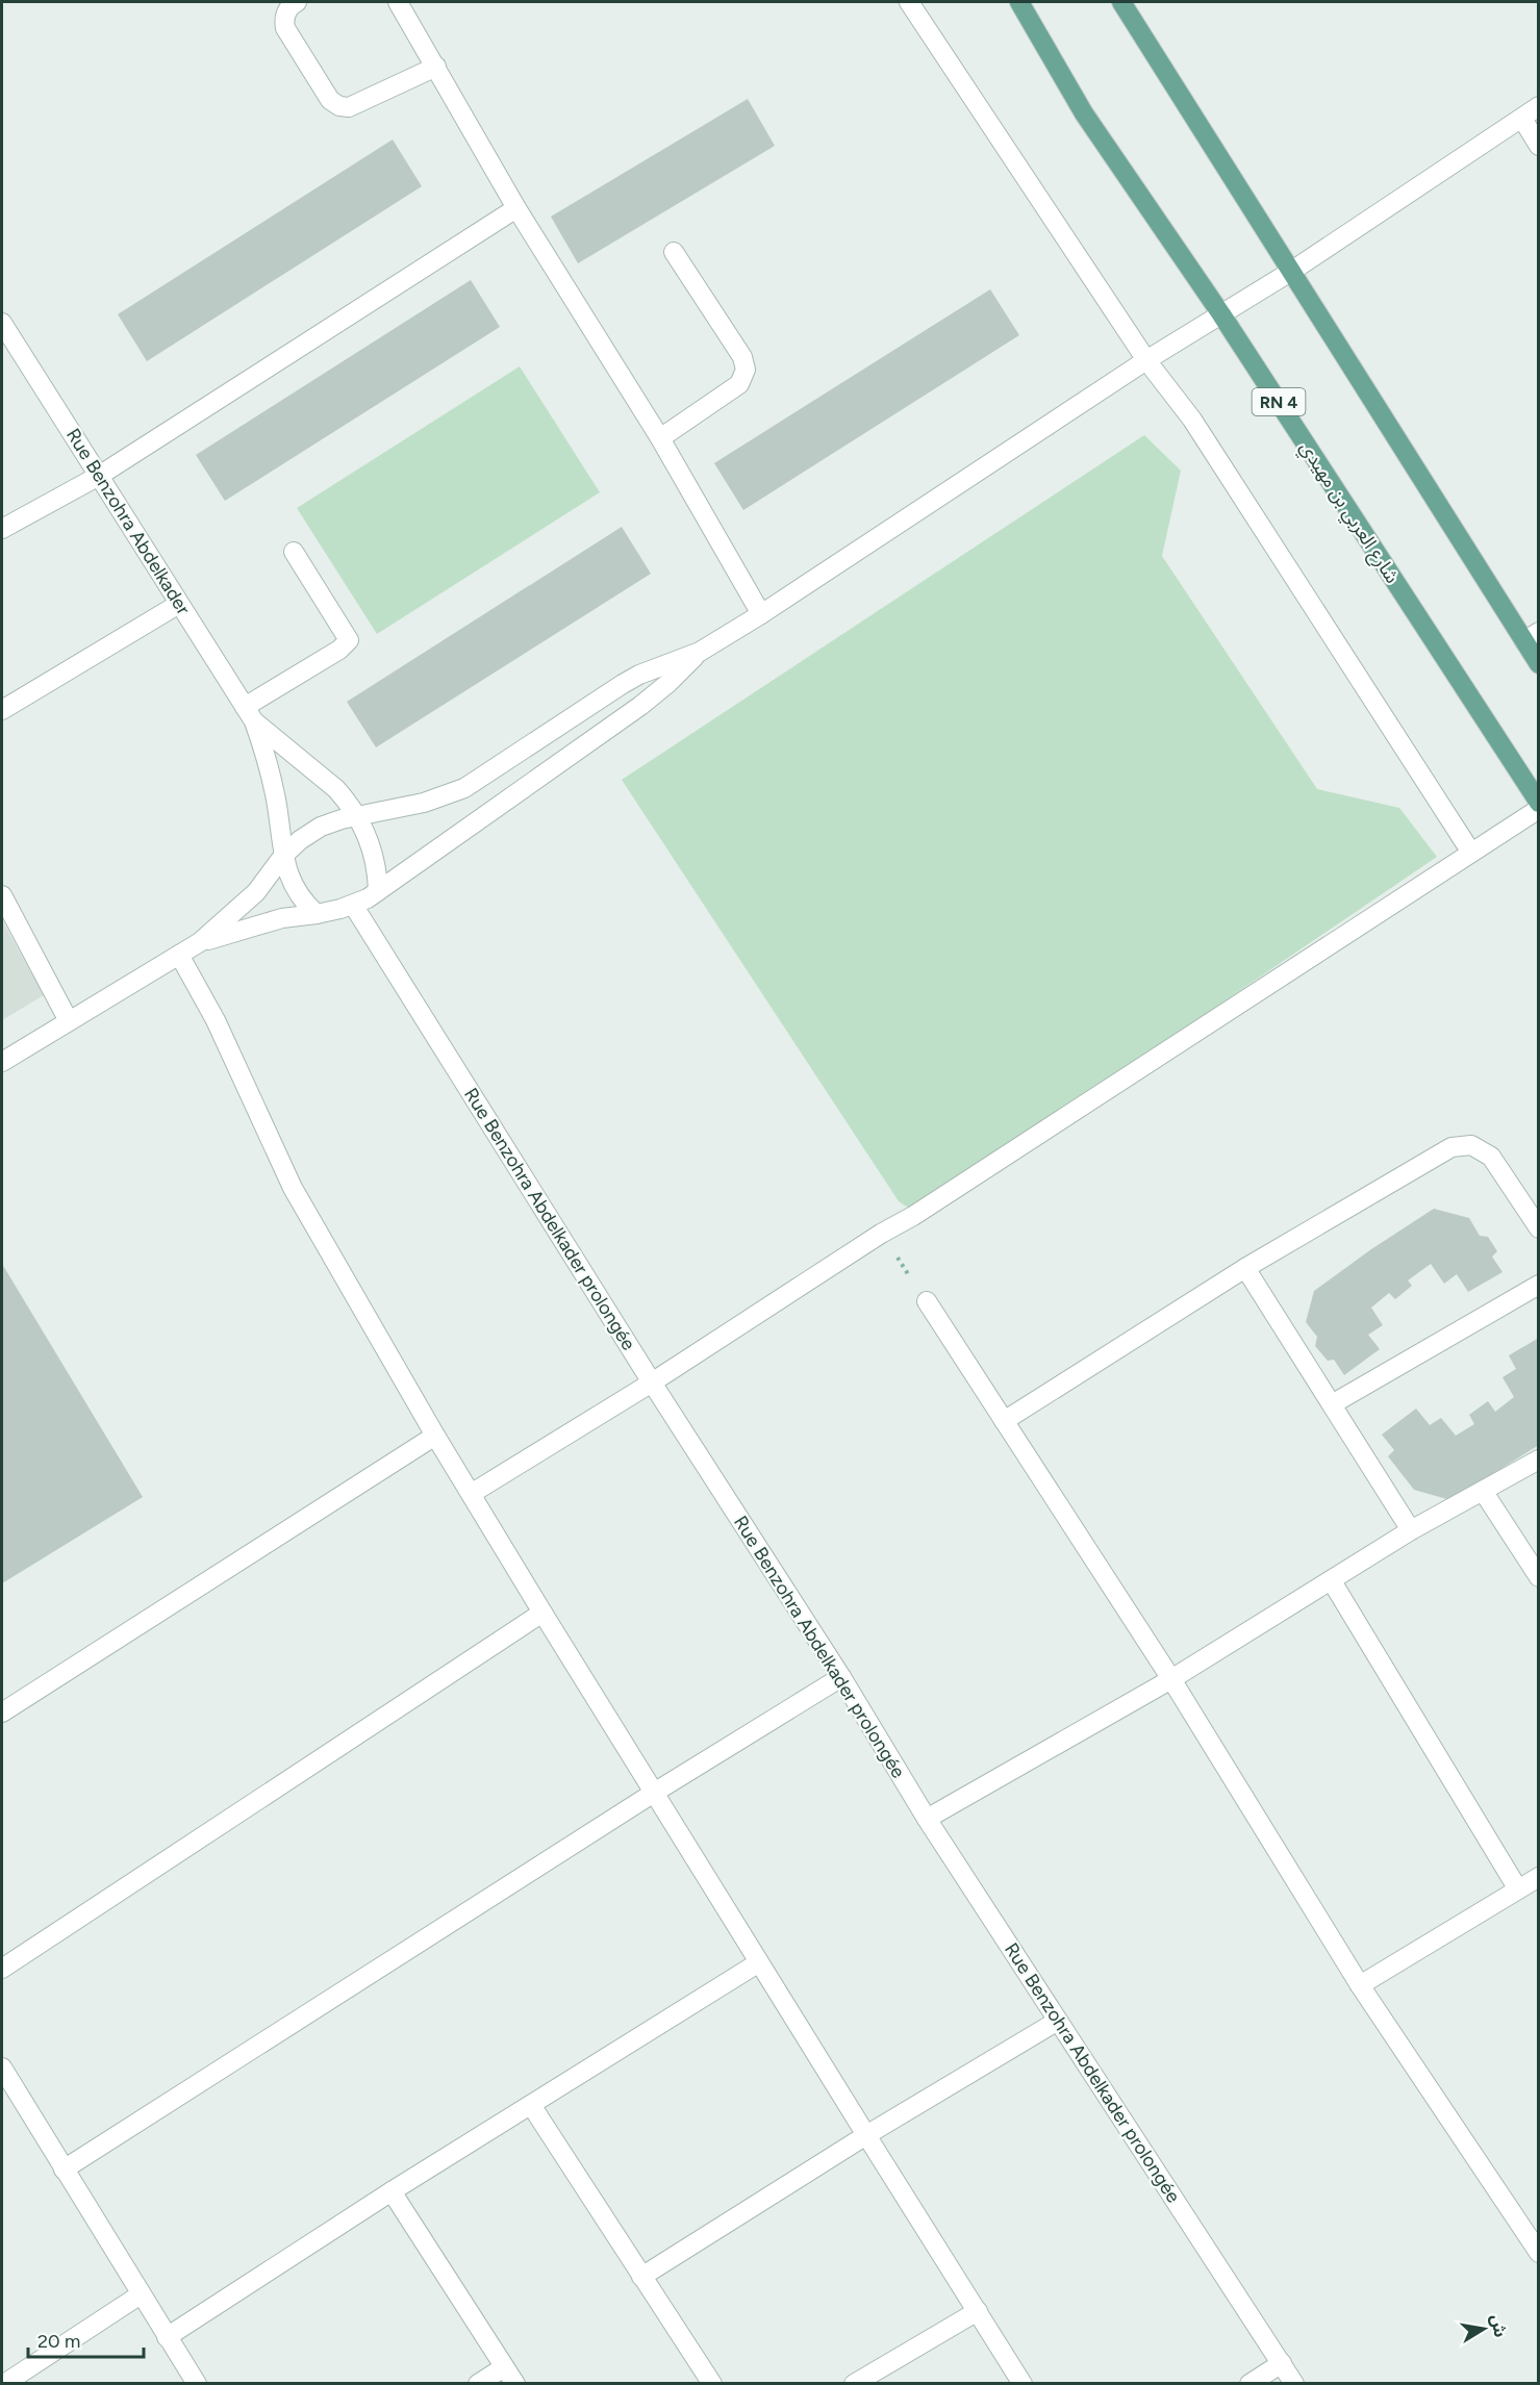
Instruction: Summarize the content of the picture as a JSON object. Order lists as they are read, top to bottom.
{
  "streets": {
    "main road": ["RN 4", "شارع العربي بن مهيدي"],
    "street": ["Rue Benzohra Abdelkader", "Rue Benzohra Abdelkader prolongée"]
  },
  "crossings": [
    ["Rue Benzohra Abdelkader", "Rue Benzohra Abdelkader prolongée"]
  ],
  "scale_bar": "20 m",
  "north": "right"
}
